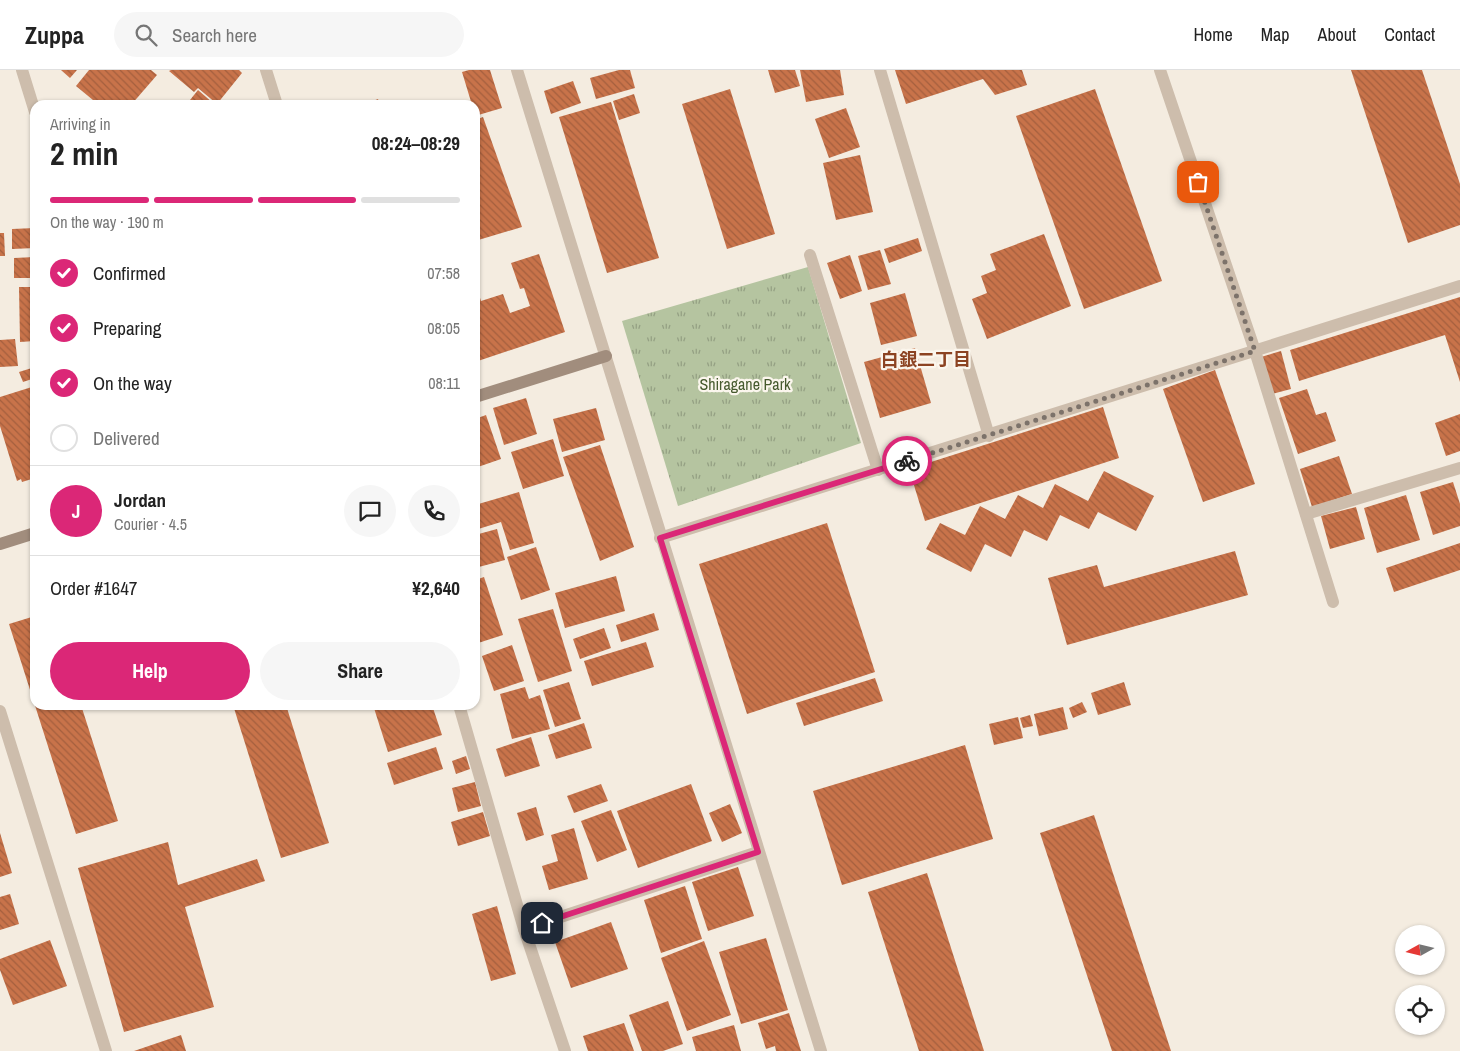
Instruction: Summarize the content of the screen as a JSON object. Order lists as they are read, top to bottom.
{
  "districts": ["白銀二丁目"],
  "parks": ["Shiragane Park"],
  "north": "left",
  "page": {
    "header": "Zuppa",
    "search": "Search here",
    "nav": [
      "Home",
      "Map",
      "About",
      "Contact"
    ],
    "heading": ["2 min", "Arriving in", "08:24–08:29"],
    "panel": [
      "Jordan",
      "Courier · 4.5",
      "Order #1647",
      "¥2,640"
    ],
    "bar": "On the way · 190 m",
    "list": [
      ["Confirmed", "07:58"],
      ["Preparing", "08:05"],
      ["On the way", "08:11"],
      "Delivered"
    ],
    "round": "J",
    "buttons": ["Help", "Share"]
  }
}
